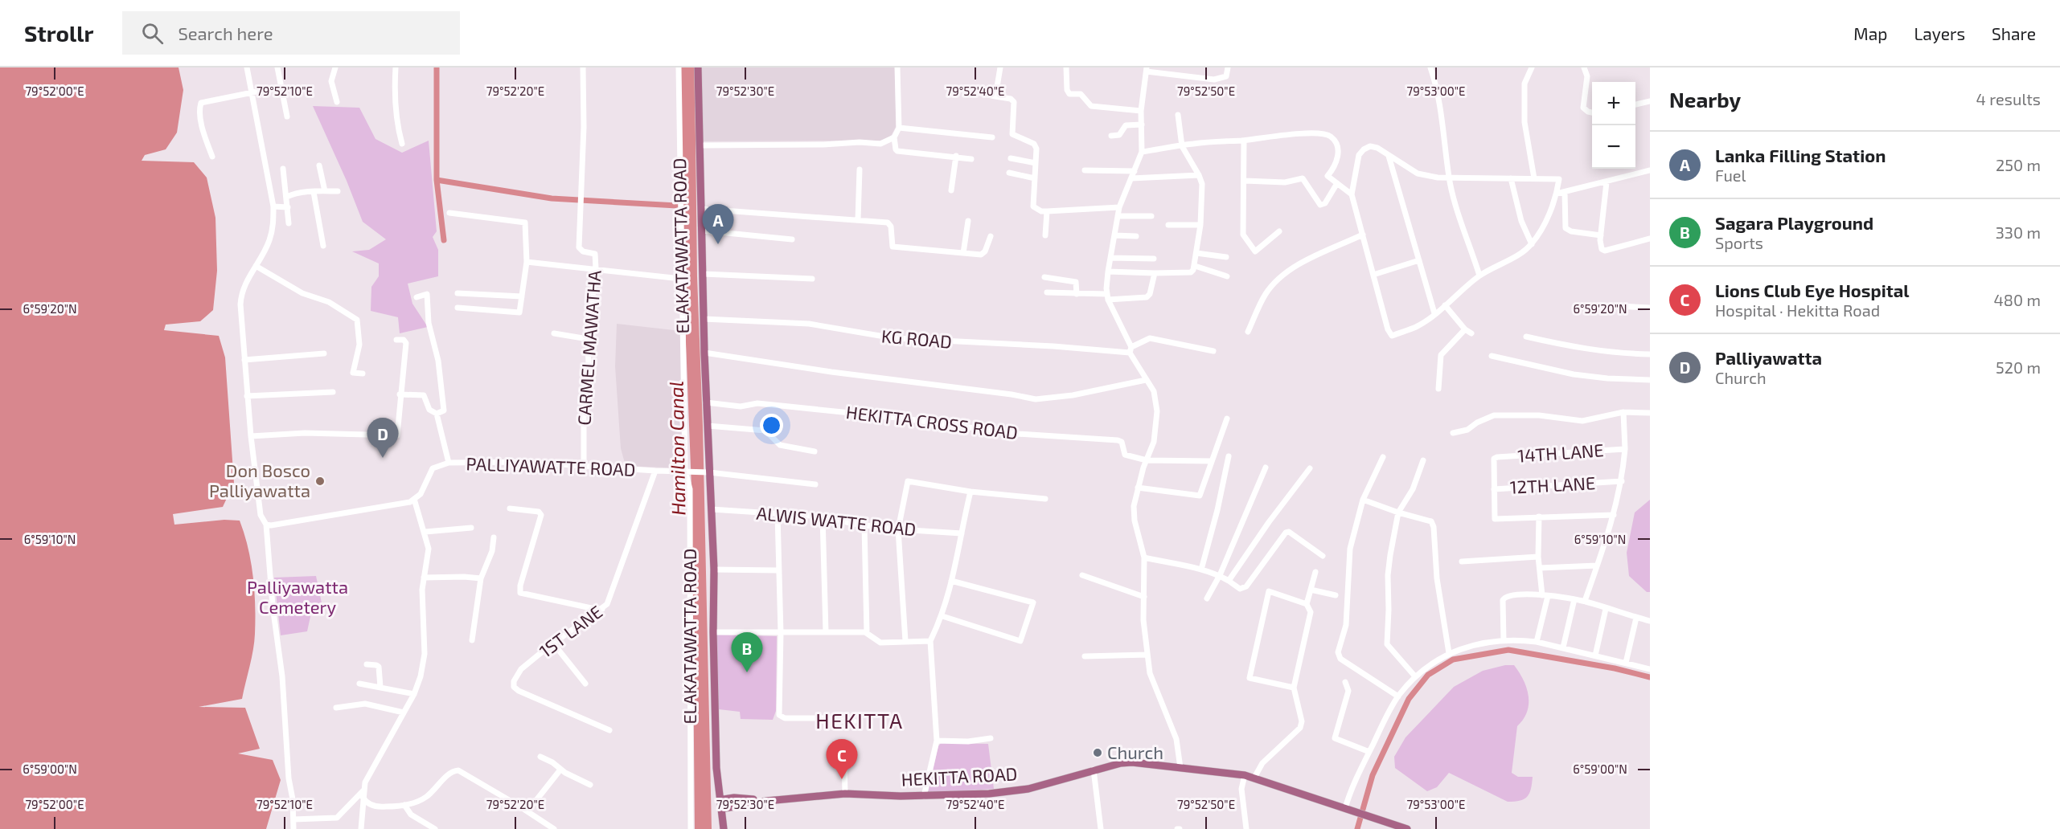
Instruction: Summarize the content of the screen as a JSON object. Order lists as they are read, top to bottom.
{
  "streets": {
    "main road": ["HEKITTA ROAD"],
    "street": [
      "ELAKATAWATTA ROAD",
      "KG ROAD",
      "CARMEL MAWATHA",
      "HEKITTA CROSS ROAD",
      "14TH LANE",
      "PALLIYAWATTE ROAD",
      "12TH LANE",
      "ALWIS WATTE ROAD",
      "1ST LANE"
    ]
  },
  "crossings": [
    ["ELAKATAWATTA ROAD", "PALLIYAWATTE ROAD"],
    ["CARMEL MAWATHA", "PALLIYAWATTE ROAD"],
    ["14TH LANE", "12TH LANE"],
    ["PALLIYAWATTE ROAD", "1ST LANE"]
  ],
  "districts": ["HEKITTA"],
  "water": ["Hamilton Canal"],
  "parks": ["Palliyawatta Cemetery"],
  "places": ["Don Bosco Palliyawatta", "Church"],
  "page": {
    "header": "Strollr",
    "search": "Search here",
    "nav": ["Map", "Layers", "Share"],
    "heading": ["Nearby", "4 results"],
    "map_buttons": ["+", "−"],
    "list": [
      {
        "mark": "A",
        "name": "Lanka Filling Station",
        "note": "Fuel",
        "value": "250 m"
      },
      {
        "mark": "B",
        "name": "Sagara Playground",
        "note": "Sports",
        "value": "330 m"
      },
      {
        "mark": "C",
        "name": "Lions Club Eye Hospital",
        "note": "Hospital · Hekitta Road",
        "value": "480 m"
      },
      {
        "mark": "D",
        "name": "Palliyawatta",
        "note": "Church",
        "value": "520 m"
      }
    ],
    "pins": [
      "A",
      "D",
      "B",
      "C"
    ]
  },
  "coordinates": [
    "79°52'00\"E",
    "79°52'10\"E",
    "79°52'20\"E",
    "79°52'30\"E",
    "79°52'40\"E",
    "79°52'50\"E",
    "79°53'00\"E",
    "6°59'20\"N",
    "6°59'10\"N",
    "6°59'00\"N"
  ]
}
